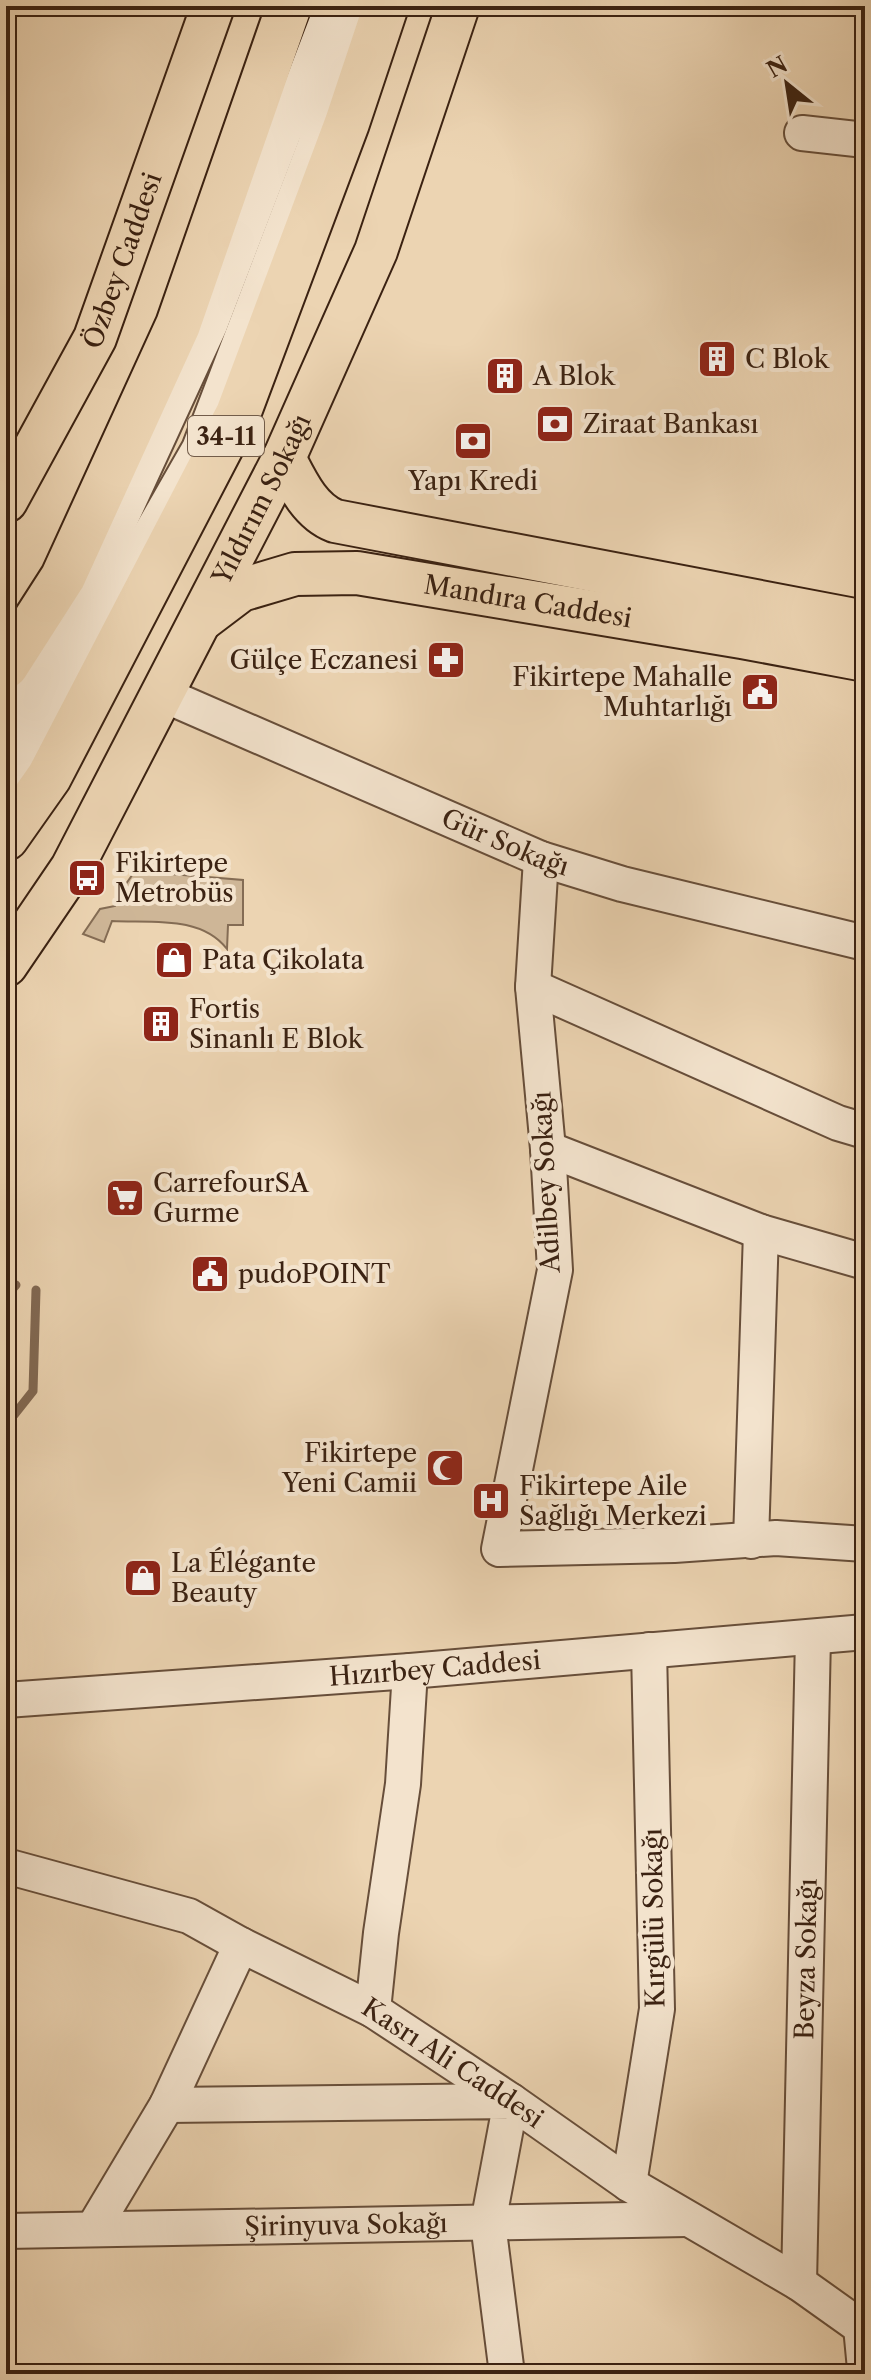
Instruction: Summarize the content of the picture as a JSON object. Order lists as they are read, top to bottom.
{
  "streets": {
    "highway": ["34-11"],
    "main road": ["Özbey Caddesi", "Yıldırım Sokağı", "Mandıra Caddesi"],
    "street": [
      "Gür Sokağı",
      "Adilbey Sokağı",
      "Hızırbey Caddesi",
      "Kırgülü Sokağı",
      "Beyza Sokağı",
      "Kasrı Ali Caddesi",
      "Şirinyuva Sokağı"
    ]
  },
  "crossings": [
    ["Yıldırım Sokağı", "Mandıra Caddesi"],
    ["Yıldırım Sokağı", "Gür Sokağı"],
    ["Gür Sokağı", "Adilbey Sokağı"],
    ["Hızırbey Caddesi", "Kırgülü Sokağı"],
    ["Hızırbey Caddesi", "Beyza Sokağı"],
    ["Kırgülü Sokağı", "Kasrı Ali Caddesi"],
    ["Beyza Sokağı", "Kasrı Ali Caddesi"],
    ["Kasrı Ali Caddesi", "Şirinyuva Sokağı"]
  ],
  "places": {
    "building": ["C Blok", "A Blok", "Fortis Sinanlı E Blok"],
    "bank": ["Ziraat Bankası", "Yapı Kredi"],
    "pharmacy": ["Gülçe Eczanesi"],
    "public building": ["Fikirtepe Mahalle Muhtarlığı", "pudoPOINT"],
    "bus stop": ["Fikirtepe Metrobüs"],
    "shop": ["Pata Çikolata", "La Élégante Beauty"],
    "supermarket": ["CarrefourSA Gurme"],
    "mosque": ["Fikirtepe Yeni Camii"],
    "hospital": ["Fikirtepe Aile Sağlığı Merkezi"]
  },
  "north": "top left"
}
